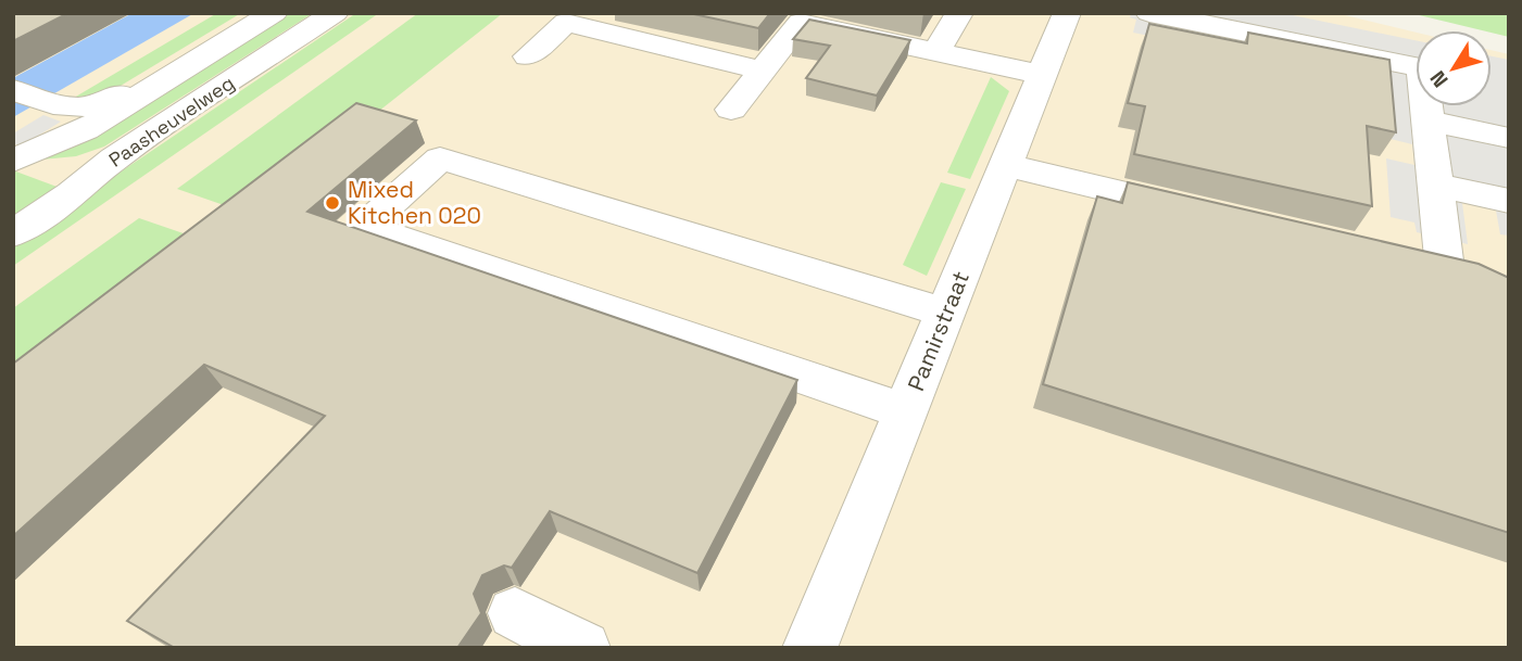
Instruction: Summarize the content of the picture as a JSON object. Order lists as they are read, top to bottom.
{
  "streets": {
    "street": ["Paasheuvelweg", "Pamirstraat"]
  },
  "places": ["Mixed Kitchen 020"],
  "north": "bottom left"
}
